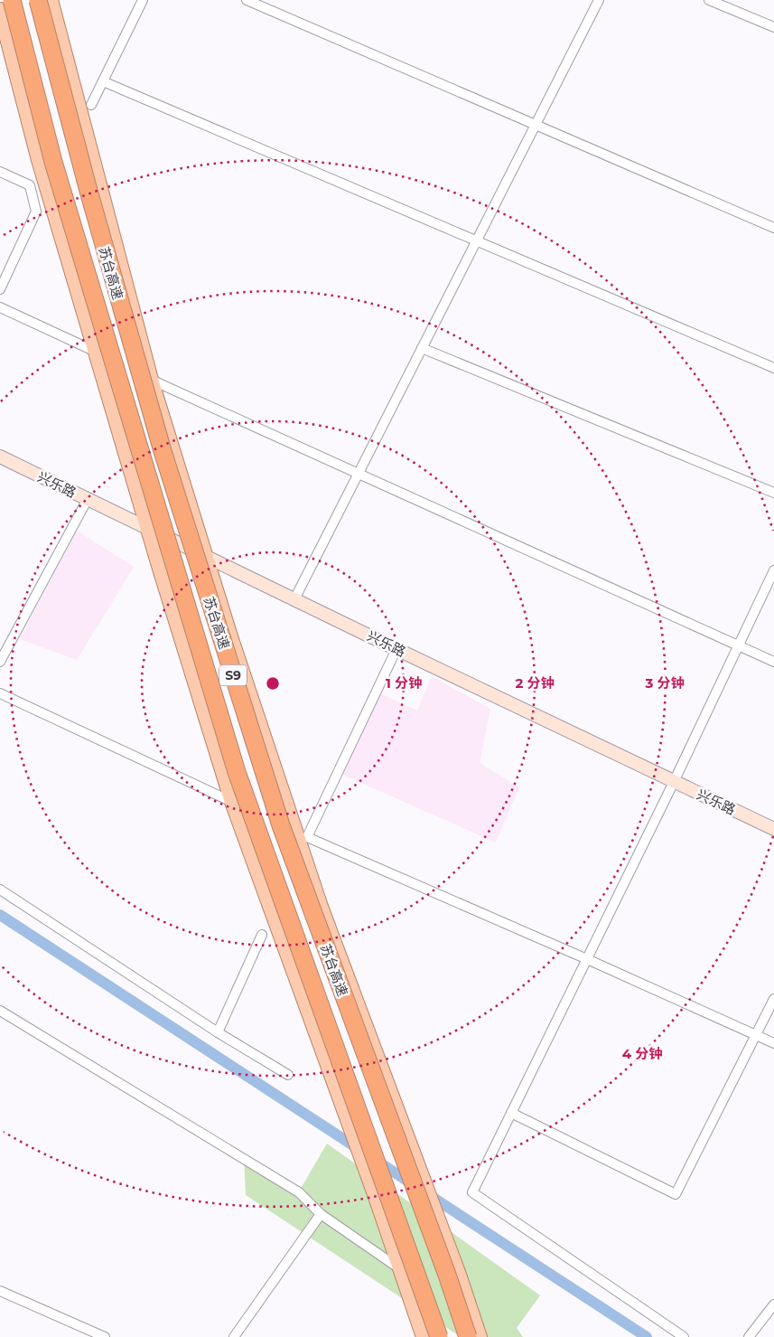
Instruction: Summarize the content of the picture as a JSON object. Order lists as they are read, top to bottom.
{
  "streets": {
    "highway": ["苏台高速", "S9"],
    "main road": ["兴乐路"]
  },
  "rings": [
    "1 分钟",
    "2 分钟",
    "3 分钟",
    "4 分钟"
  ]
}
